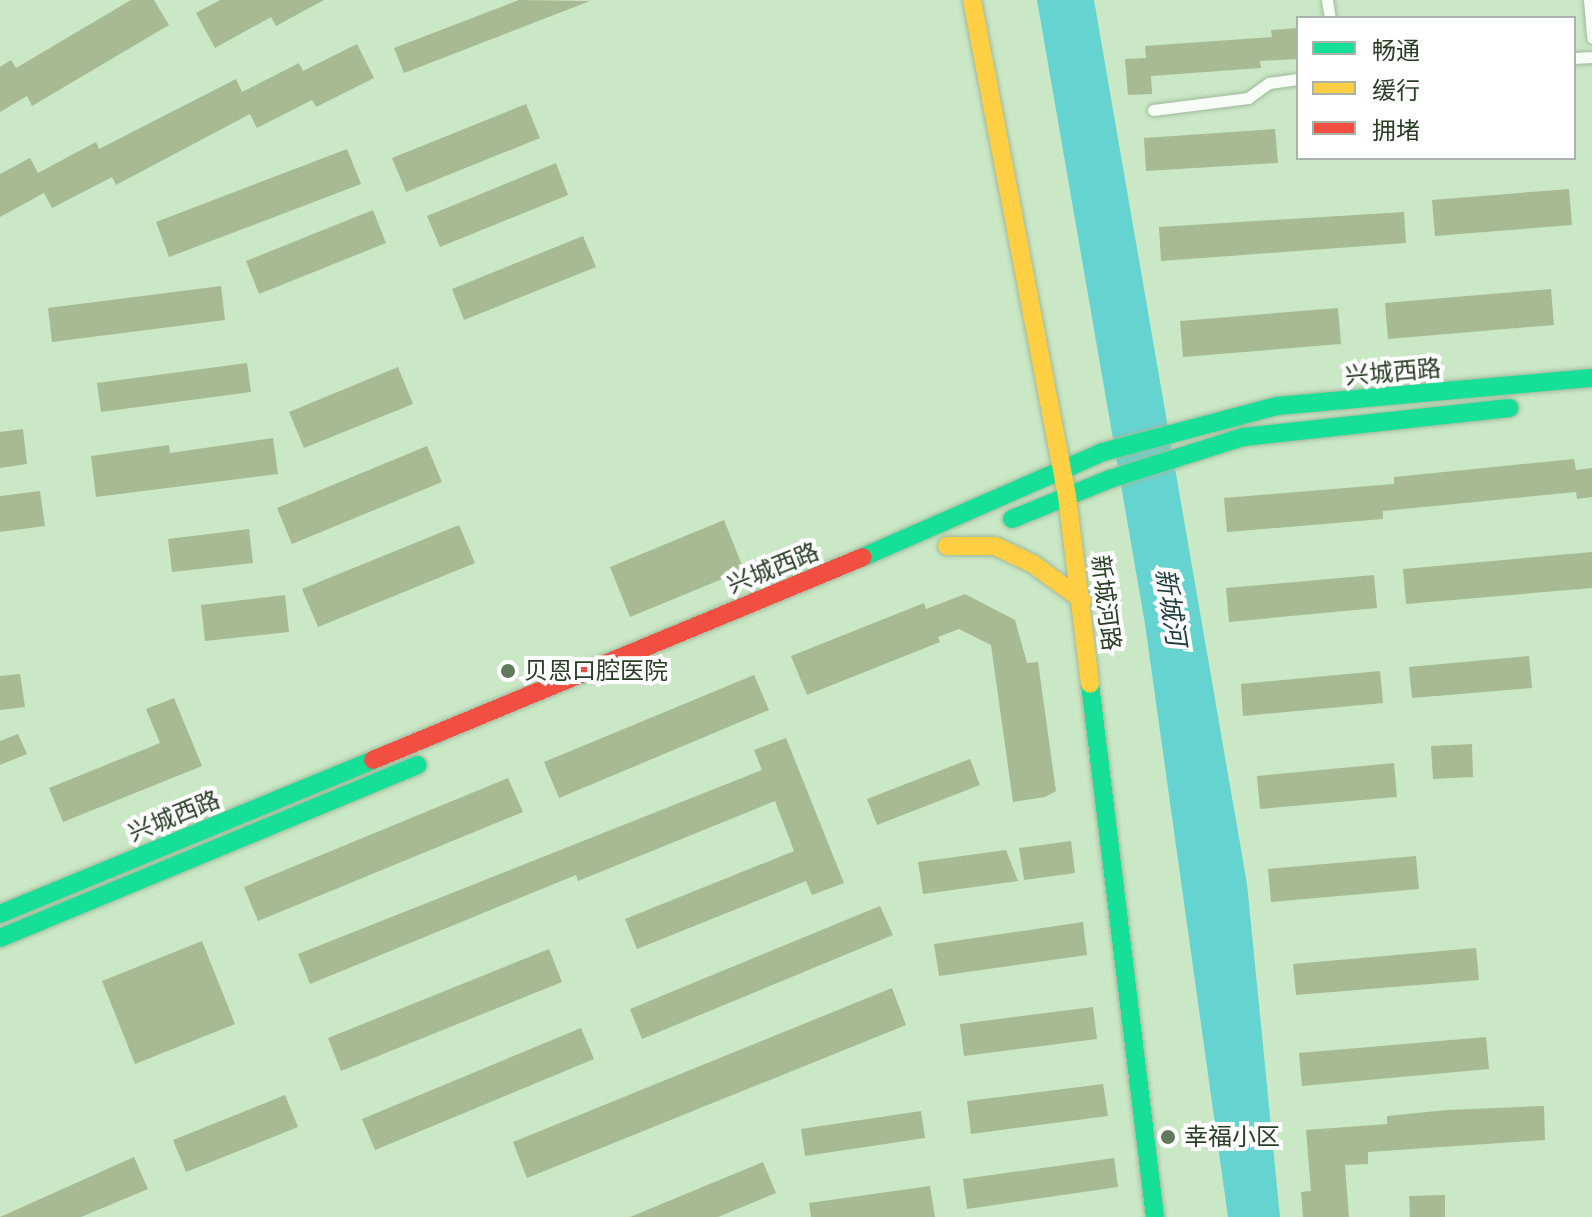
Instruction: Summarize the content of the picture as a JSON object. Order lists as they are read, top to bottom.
{
  "streets": {
    "street": ["兴城西路", "新城河路"]
  },
  "crossings": [
    ["兴城西路", "新城河路"]
  ],
  "water": ["新城河"],
  "places": ["贝恩口腔医院", "幸福小区"],
  "legend": ["畅通", "缓行", "拥堵"]
}
